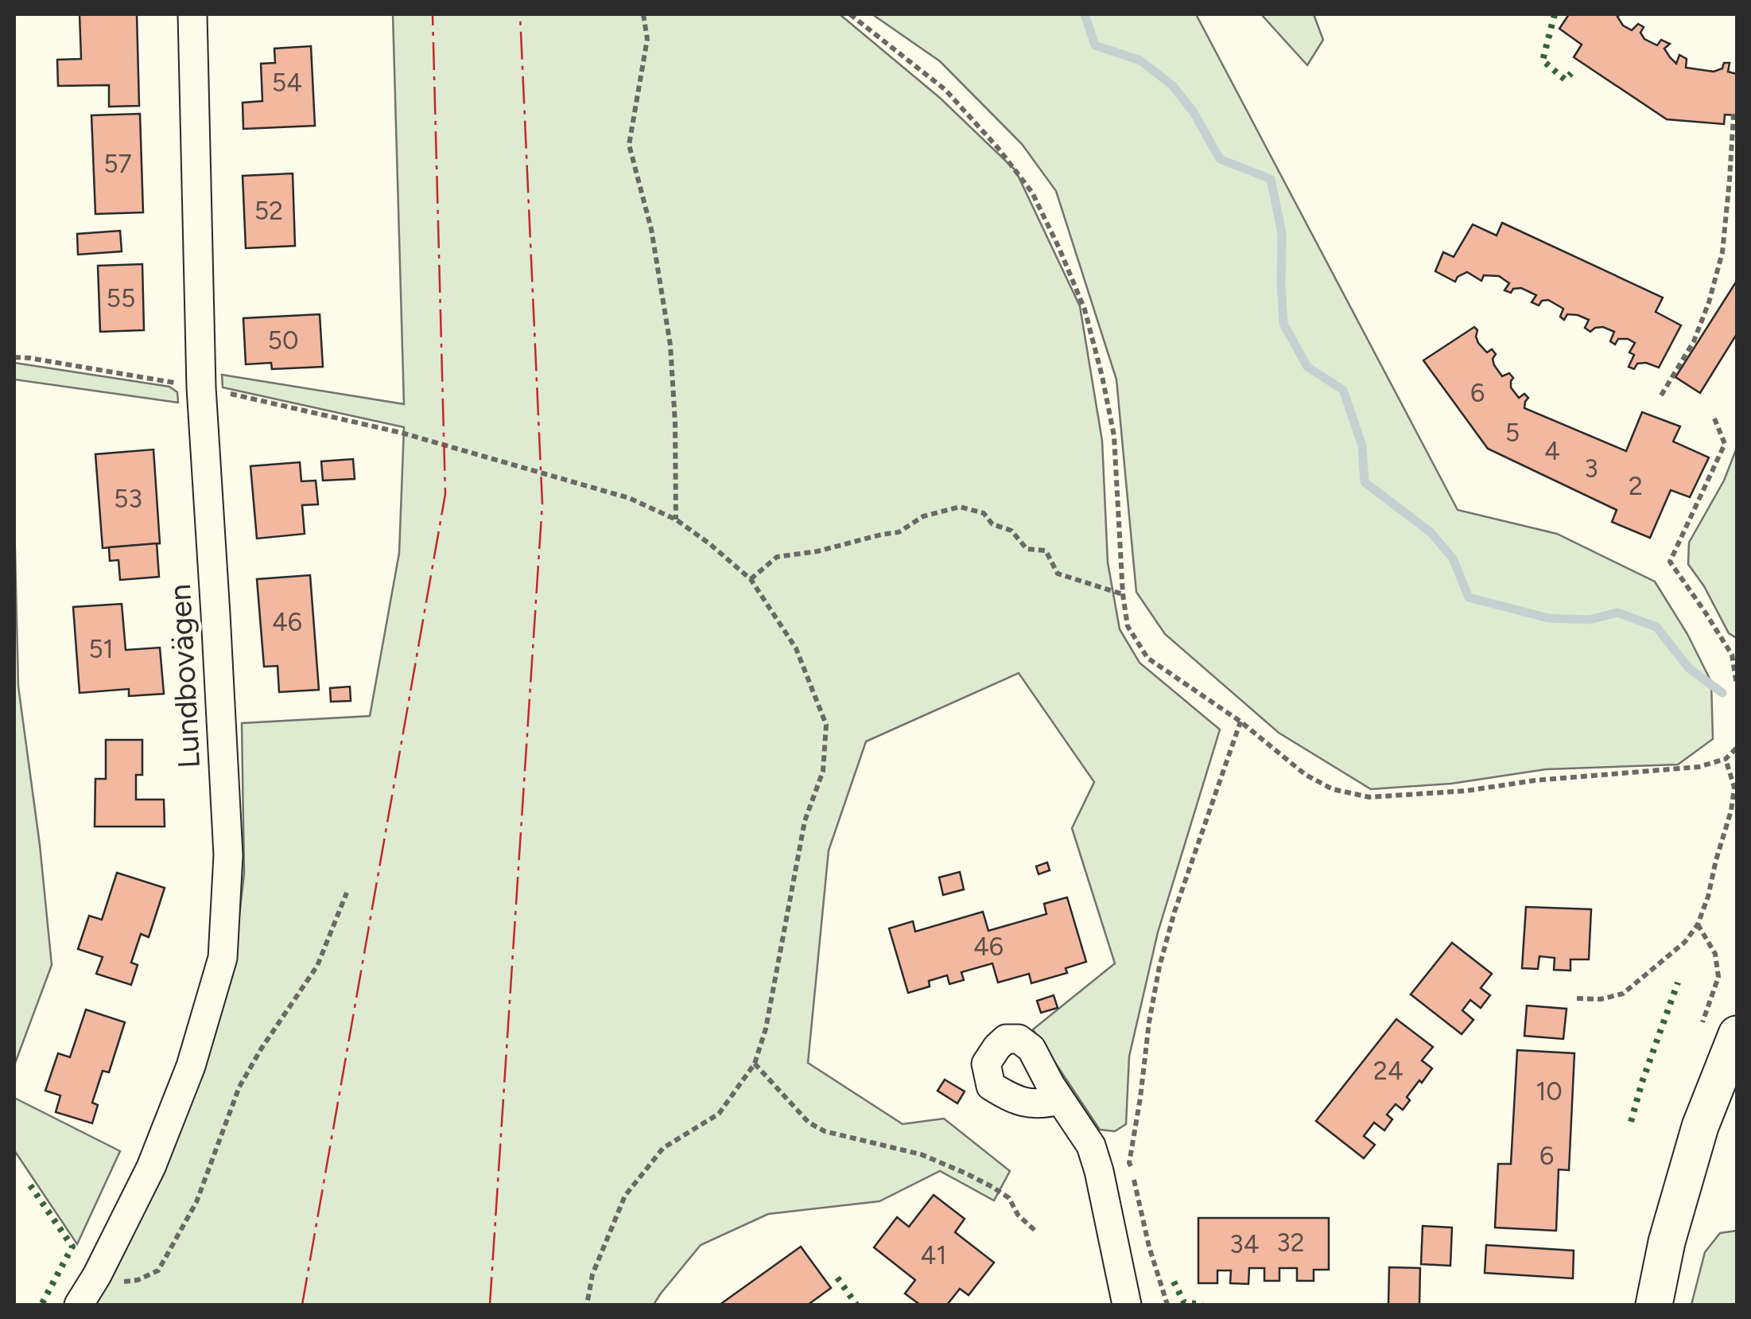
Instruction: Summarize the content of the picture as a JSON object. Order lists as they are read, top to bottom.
{
  "streets": {
    "street": ["Lundbovägen"]
  },
  "house_numbers": [
    "54",
    "57",
    "52",
    "55",
    "50",
    "6",
    "5",
    "4",
    "3",
    "2",
    "53",
    "46",
    "51",
    "46",
    "24",
    "10",
    "6",
    "32",
    "34",
    "41"
  ]
}
